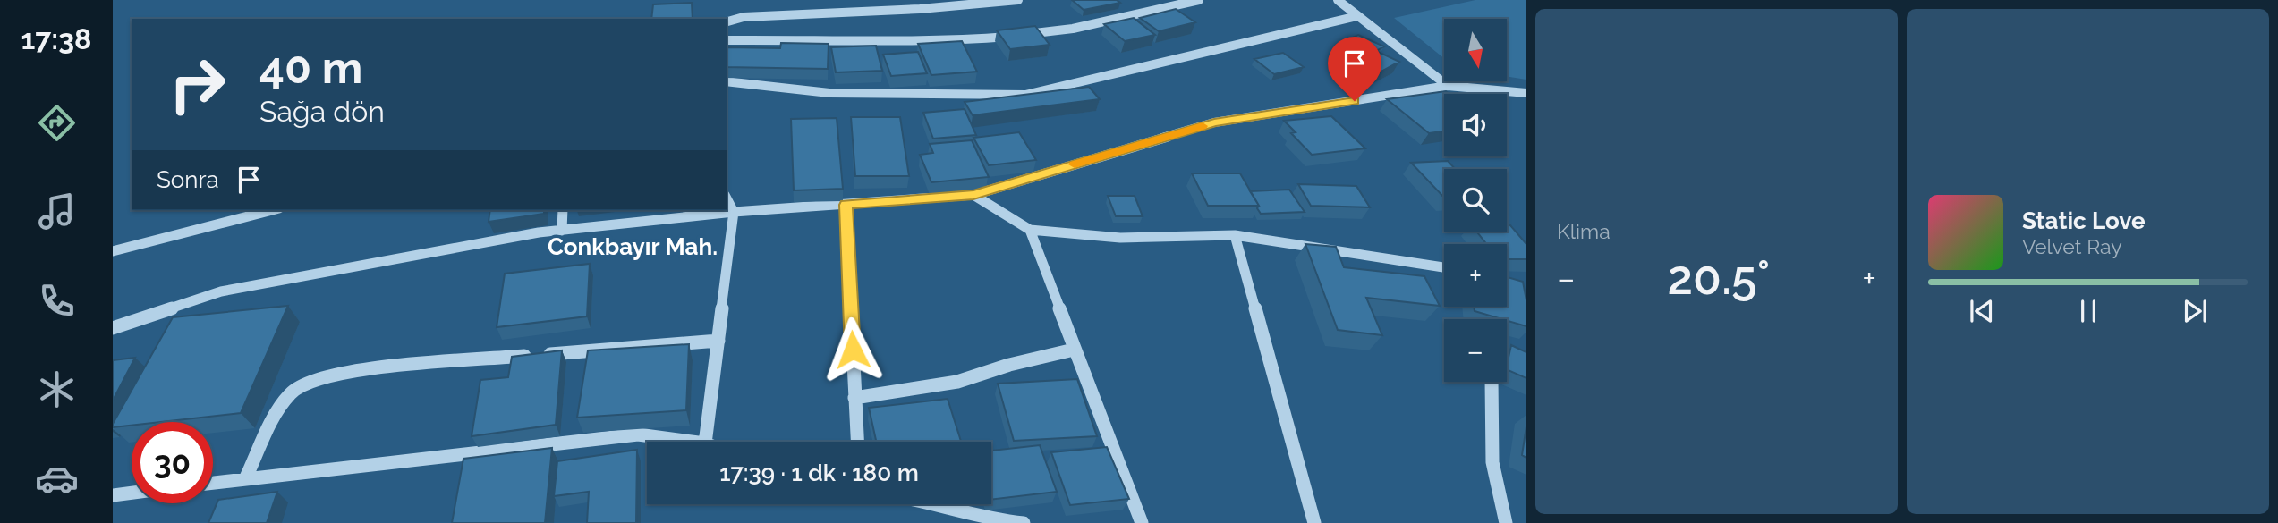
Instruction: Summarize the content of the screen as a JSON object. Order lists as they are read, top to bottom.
{
  "districts": ["Conkbayır Mah."],
  "north": "bottom",
  "page": {
    "tabs": "17:38",
    "tile": "Klima",
    "map_buttons": ["+", "−"],
    "turn": ["40 m", "Sağa dön"],
    "then": "Sonra",
    "song": ["Static Love", "Velvet Ray"],
    "heat": ["−", "20.5°", "+"],
    "limit": "30",
    "trip": "17:39 · 1 dk · 180 m"
  }
}
